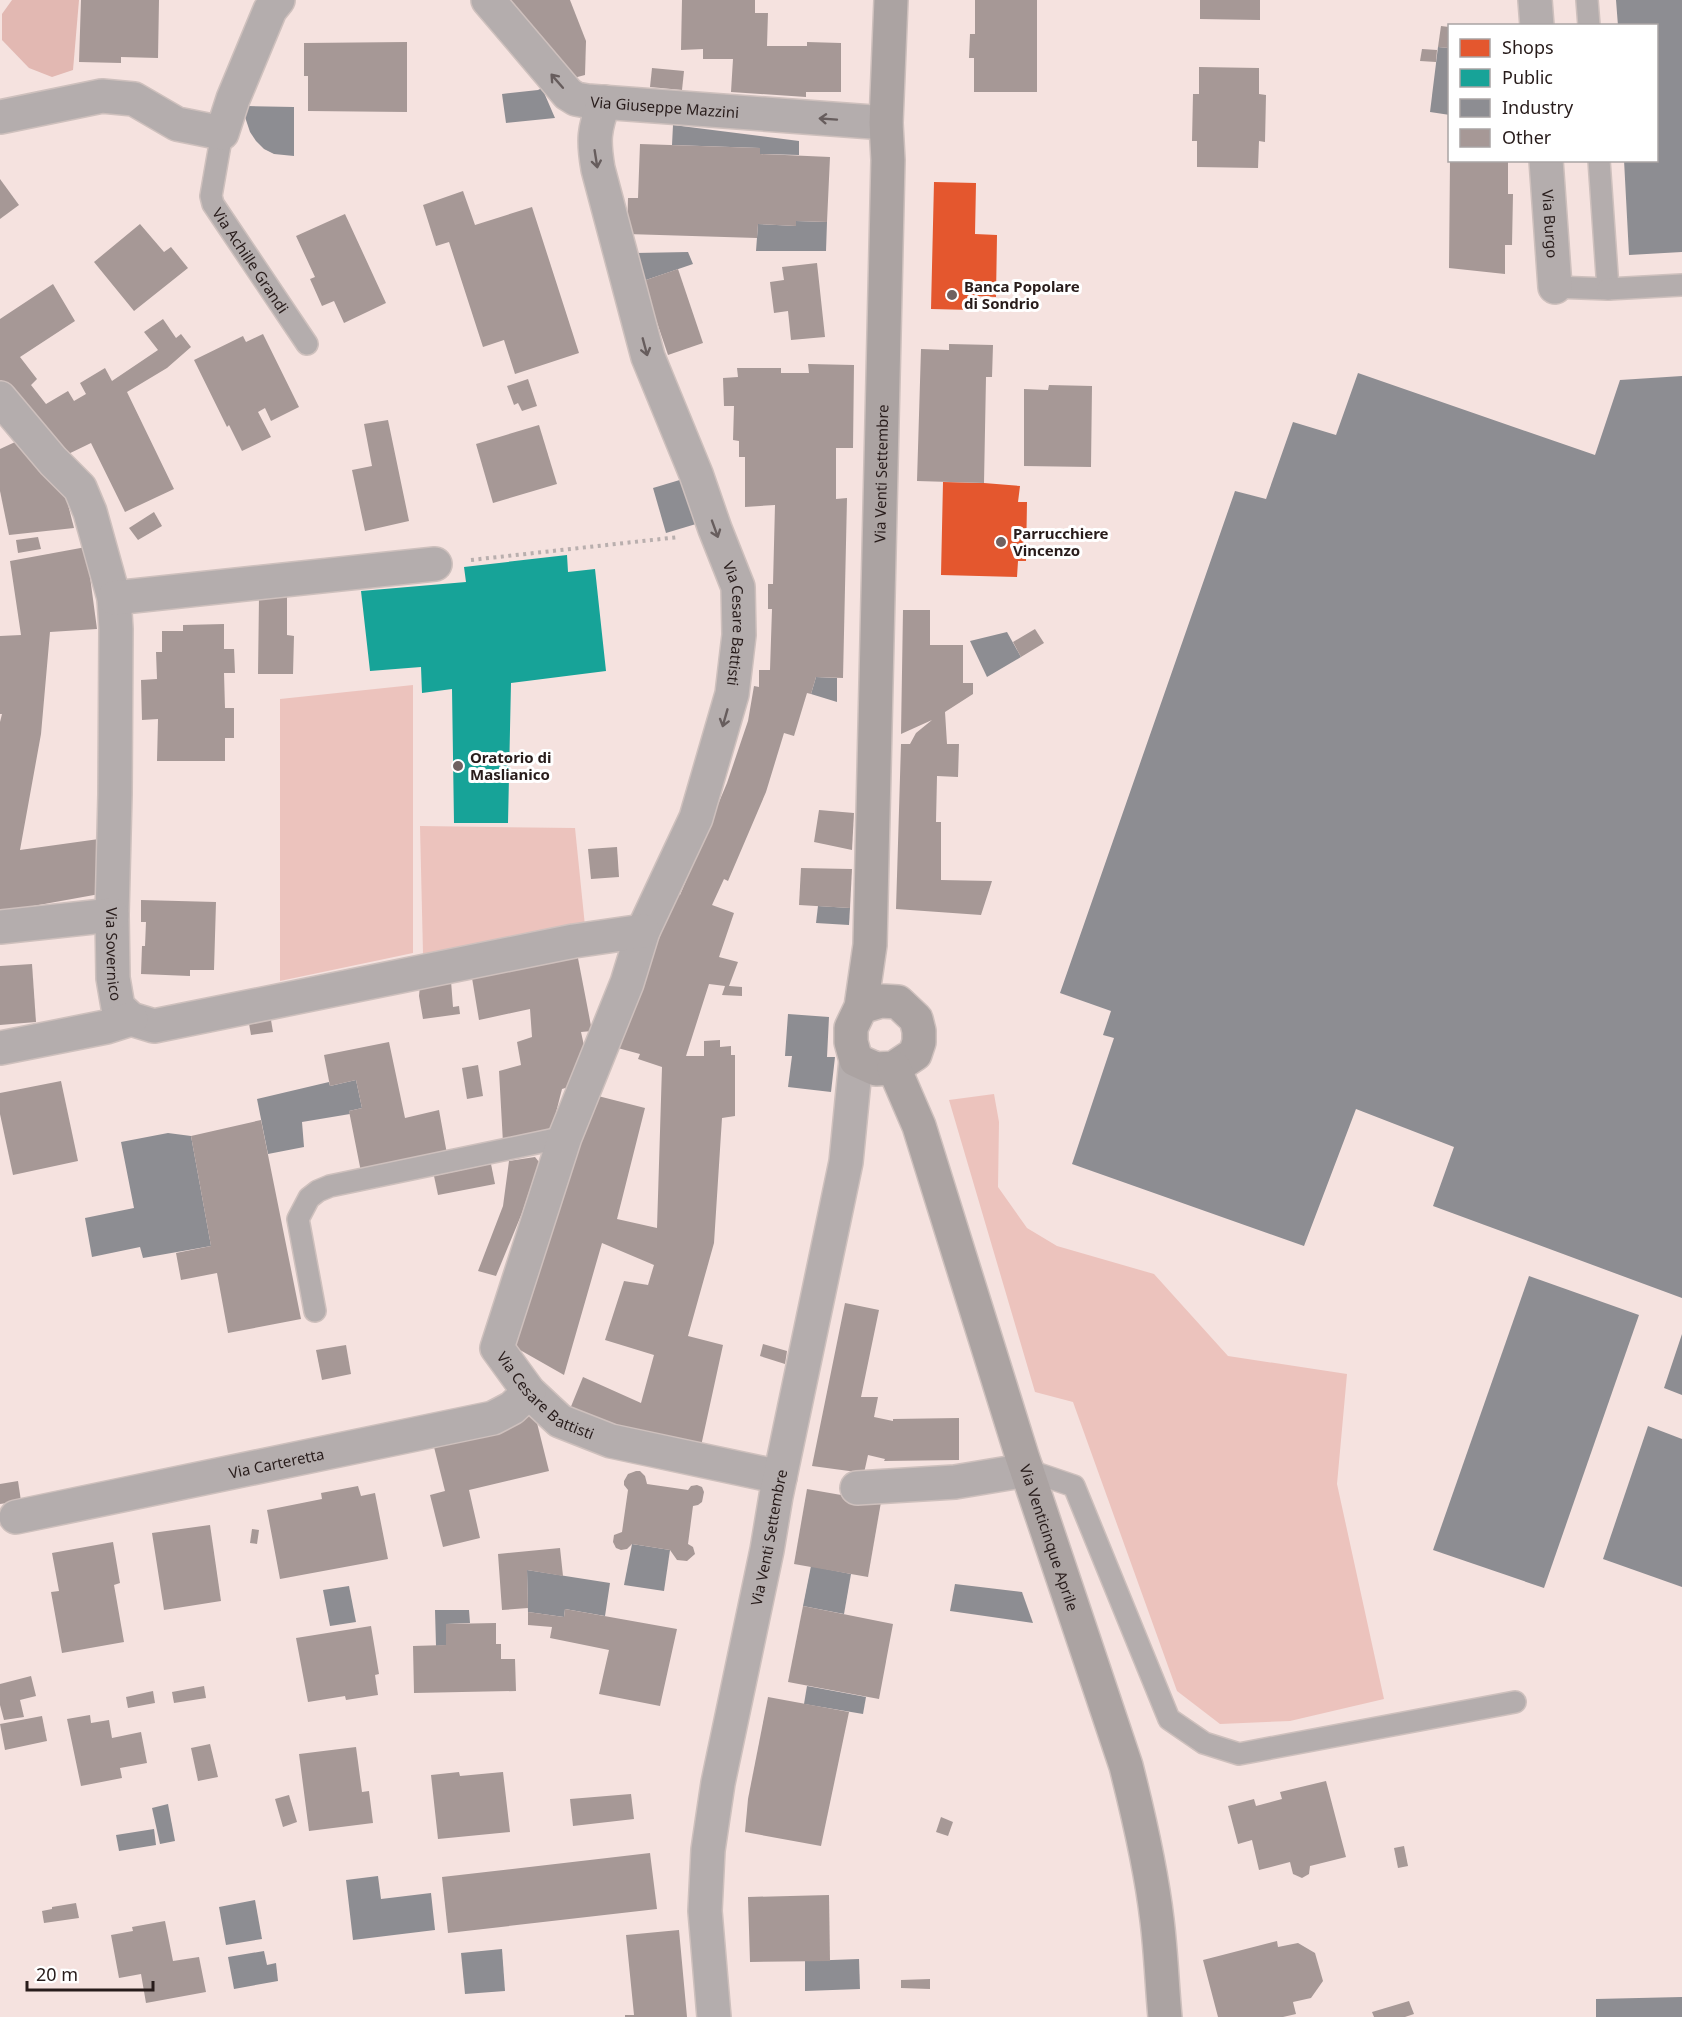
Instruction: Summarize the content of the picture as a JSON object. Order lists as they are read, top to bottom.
{
  "streets": {
    "street": [
      "Via Giuseppe Mazzini",
      "Via Burgo",
      "Via Achille Grandi",
      "Via Venti Settembre",
      "Via Cesare Battisti",
      "Via Sovernico",
      "Via Carteretta",
      "Via Venticinque Aprile"
    ]
  },
  "crossings": [
    ["Via Giuseppe Mazzini", "Via Venti Settembre"],
    ["Via Giuseppe Mazzini", "Via Cesare Battisti"],
    ["Via Venti Settembre", "Via Cesare Battisti"],
    ["Via Venti Settembre", "Via Venticinque Aprile"],
    ["Via Cesare Battisti", "Via Sovernico"],
    ["Via Cesare Battisti", "Via Carteretta"]
  ],
  "one_way": ["Via Giuseppe Mazzini", "Via Cesare Battisti"],
  "places": ["Banca Popolare di Sondrio", "Parrucchiere Vincenzo", "Oratorio di Maslianico"],
  "legend": [
    "Shops",
    "Public",
    "Industry",
    "Other"
  ],
  "scale_bar": "20 m"
}
